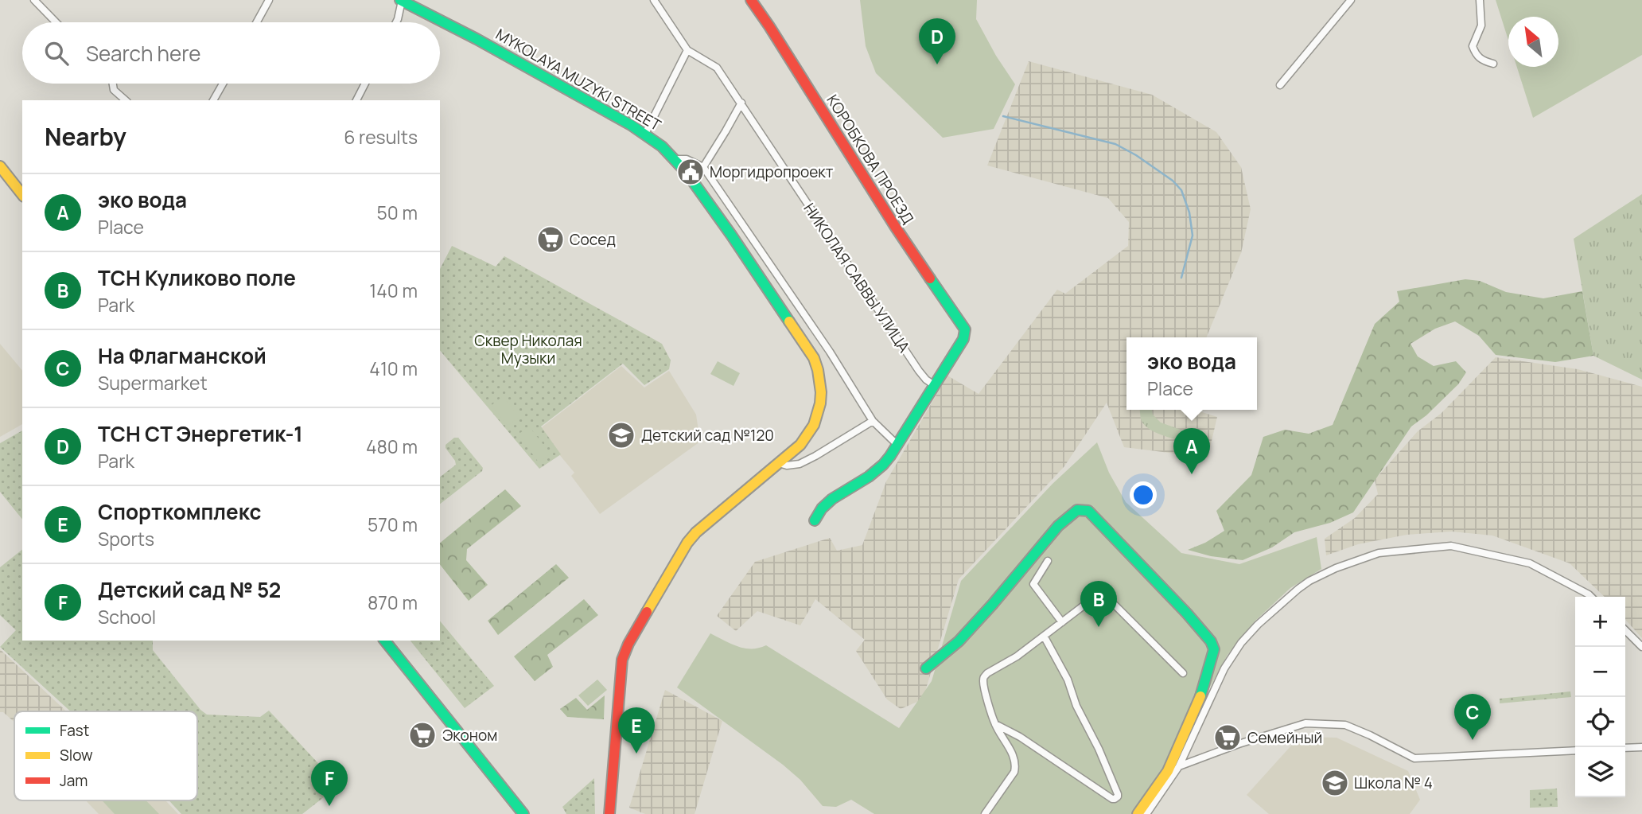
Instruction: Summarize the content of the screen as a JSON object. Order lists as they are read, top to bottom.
{
  "streets": {
    "main road": ["MYKOLAYA MUZYKI STREET", "КОРОБКОВА ПРОЕЗД"],
    "street": ["НИКОЛАЯ САВВЫ УЛИЦА"]
  },
  "crossings": [
    ["КОРОБКОВА ПРОЕЗД", "НИКОЛАЯ САВВЫ УЛИЦА"]
  ],
  "parks": ["Сквер Николая Музыки"],
  "places": {
    "public building": ["Моргидропроект"],
    "supermarket": ["Сосед", "Эконом", "Семейный"],
    "school or university": ["Детский сад №120", "Школа № 4"]
  },
  "legend": ["Fast", "Slow", "Jam"],
  "north": "top left",
  "page": {
    "pins": [
      "D",
      "A",
      "B",
      "C",
      "E",
      "F"
    ],
    "search": "Search here",
    "heading": ["Nearby", "6 results"],
    "list": [
      {
        "mark": "A",
        "name": "эко вода",
        "note": "Place",
        "value": "50 m"
      },
      {
        "mark": "B",
        "name": "ТСН Куликово поле",
        "note": "Park",
        "value": "140 m"
      },
      {
        "mark": "C",
        "name": "На Флагманской",
        "note": "Supermarket",
        "value": "410 m"
      },
      {
        "mark": "D",
        "name": "ТСН СТ Энергетик-1",
        "note": "Park",
        "value": "480 m"
      },
      {
        "mark": "E",
        "name": "Спорткомплекс",
        "note": "Sports",
        "value": "570 m"
      },
      {
        "mark": "F",
        "name": "Детский сад № 52",
        "note": "School",
        "value": "870 m"
      }
    ],
    "popup": ["эко вода", "Place"],
    "map_buttons": ["+", "−"]
  }
}
